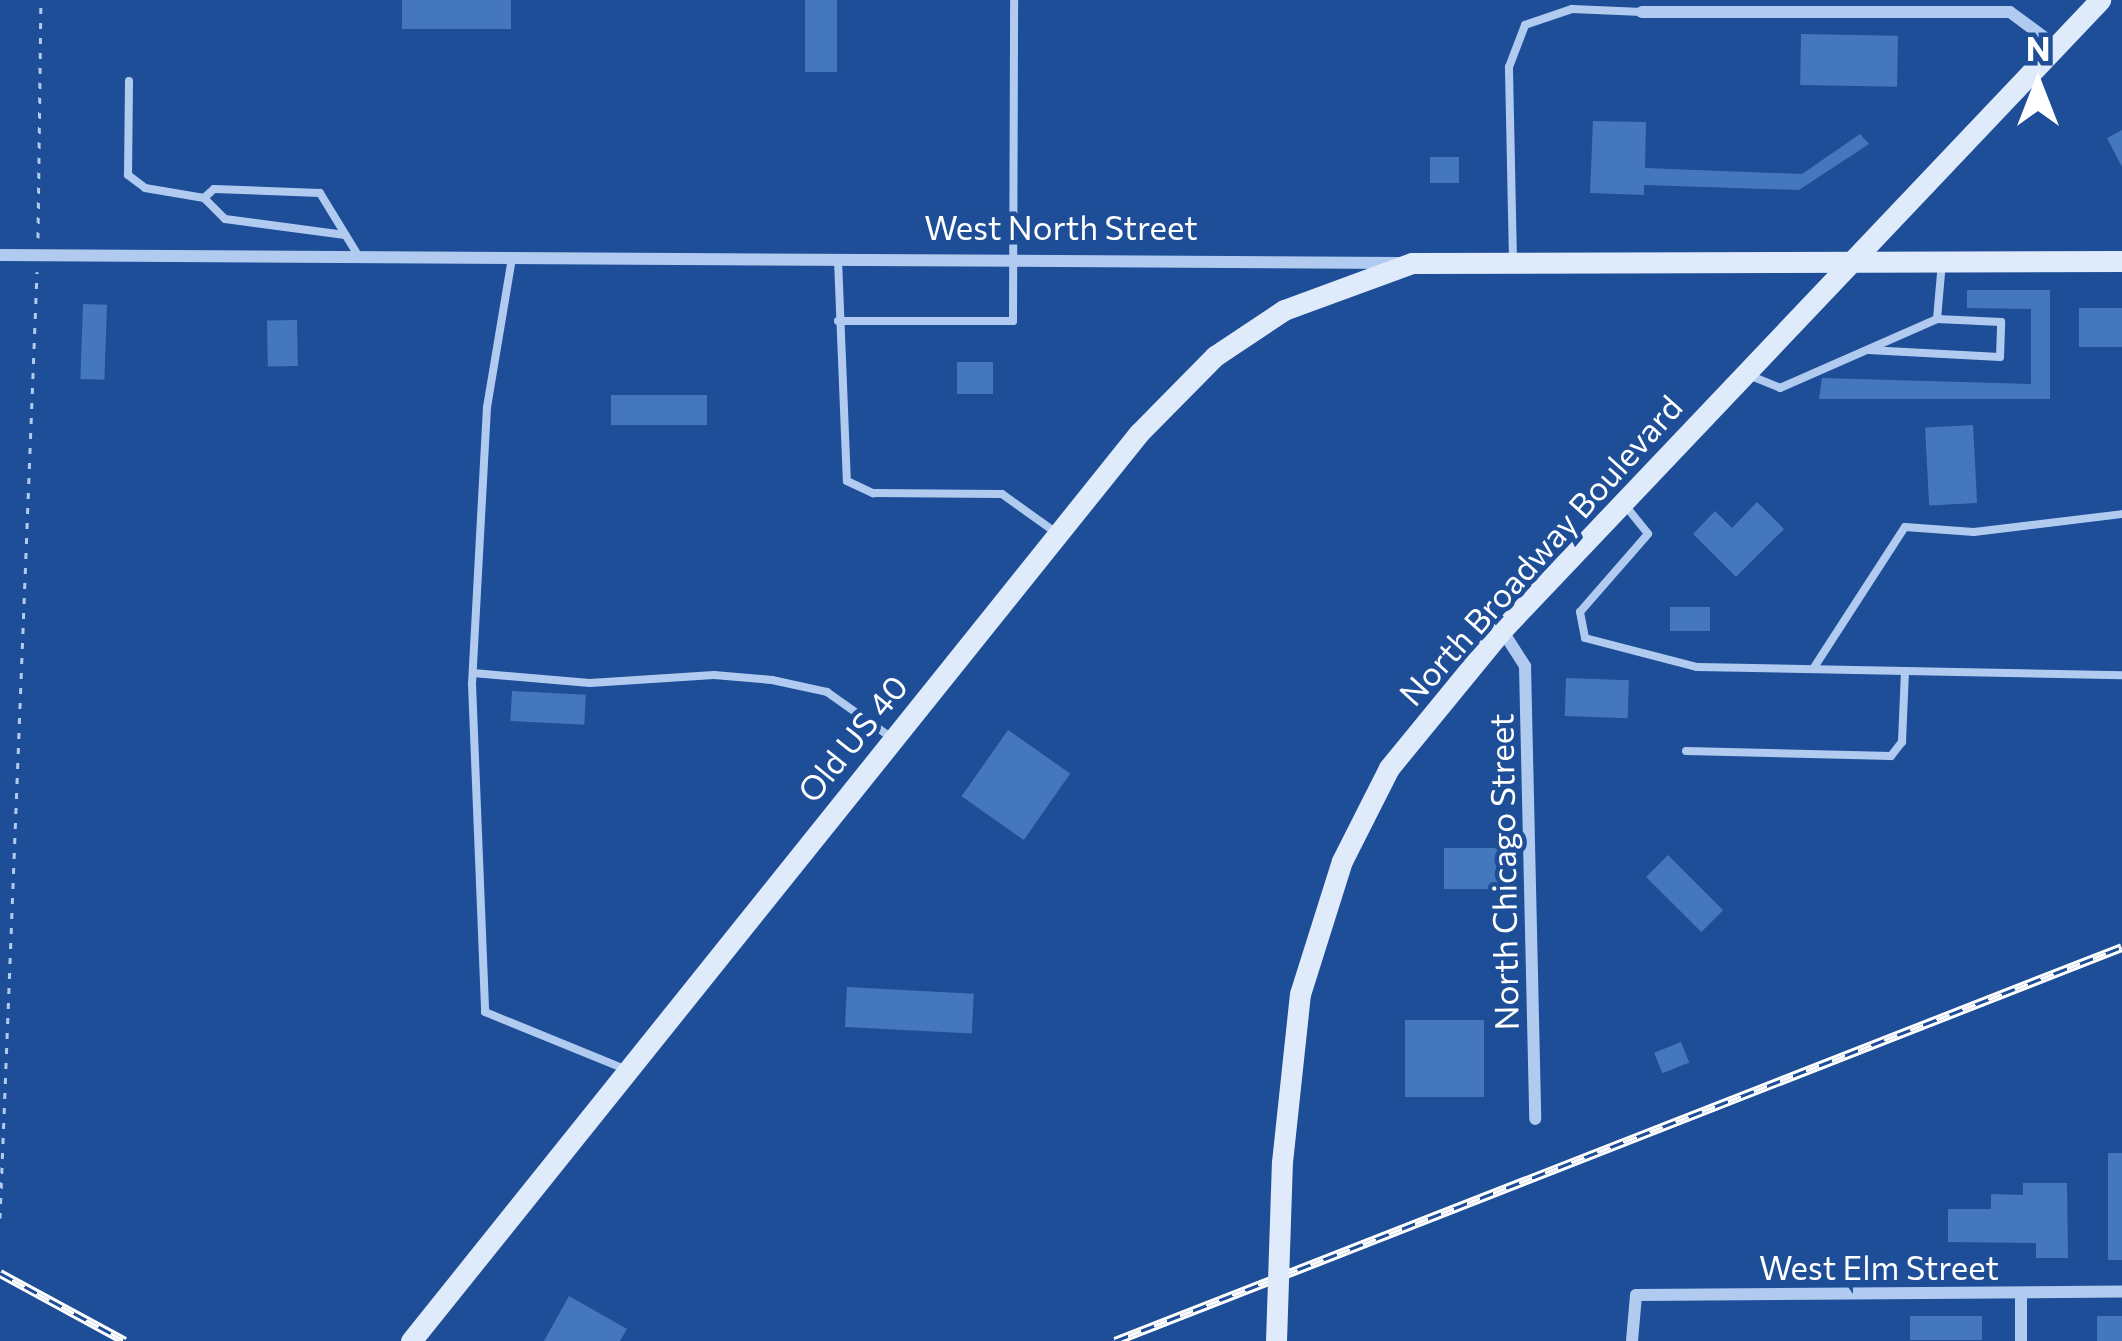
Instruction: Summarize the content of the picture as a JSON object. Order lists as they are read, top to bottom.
{
  "streets": {
    "street": [
      "West North Street",
      "North Broadway Boulevard",
      "Old US 40",
      "North Chicago Street",
      "West Elm Street"
    ]
  },
  "crossings": [
    ["West North Street", "North Broadway Boulevard"],
    ["West North Street", "Old US 40"],
    ["North Broadway Boulevard", "North Chicago Street"]
  ],
  "north": "top"
}
